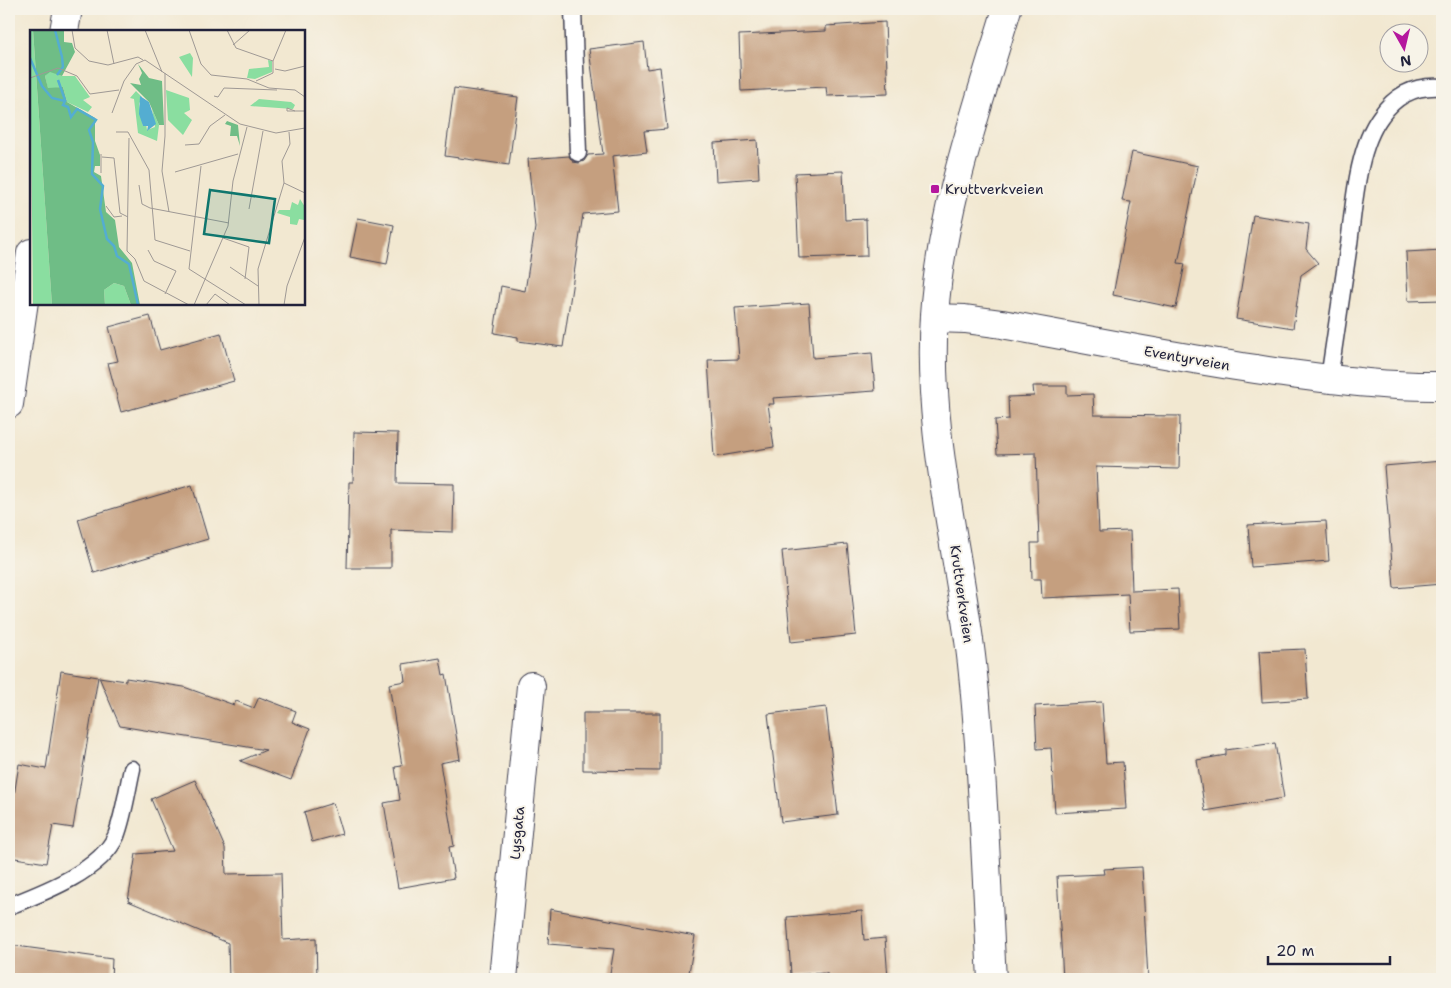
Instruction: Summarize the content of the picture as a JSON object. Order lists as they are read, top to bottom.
{
  "streets": {
    "street": ["Eventyrveien", "Kruttverkveien", "Lysgata"]
  },
  "crossings": [
    ["Eventyrveien", "Kruttverkveien"]
  ],
  "places": {
    "transit": ["Kruttverkveien"]
  },
  "scale_bar": "20 m",
  "north": "bottom"
}
